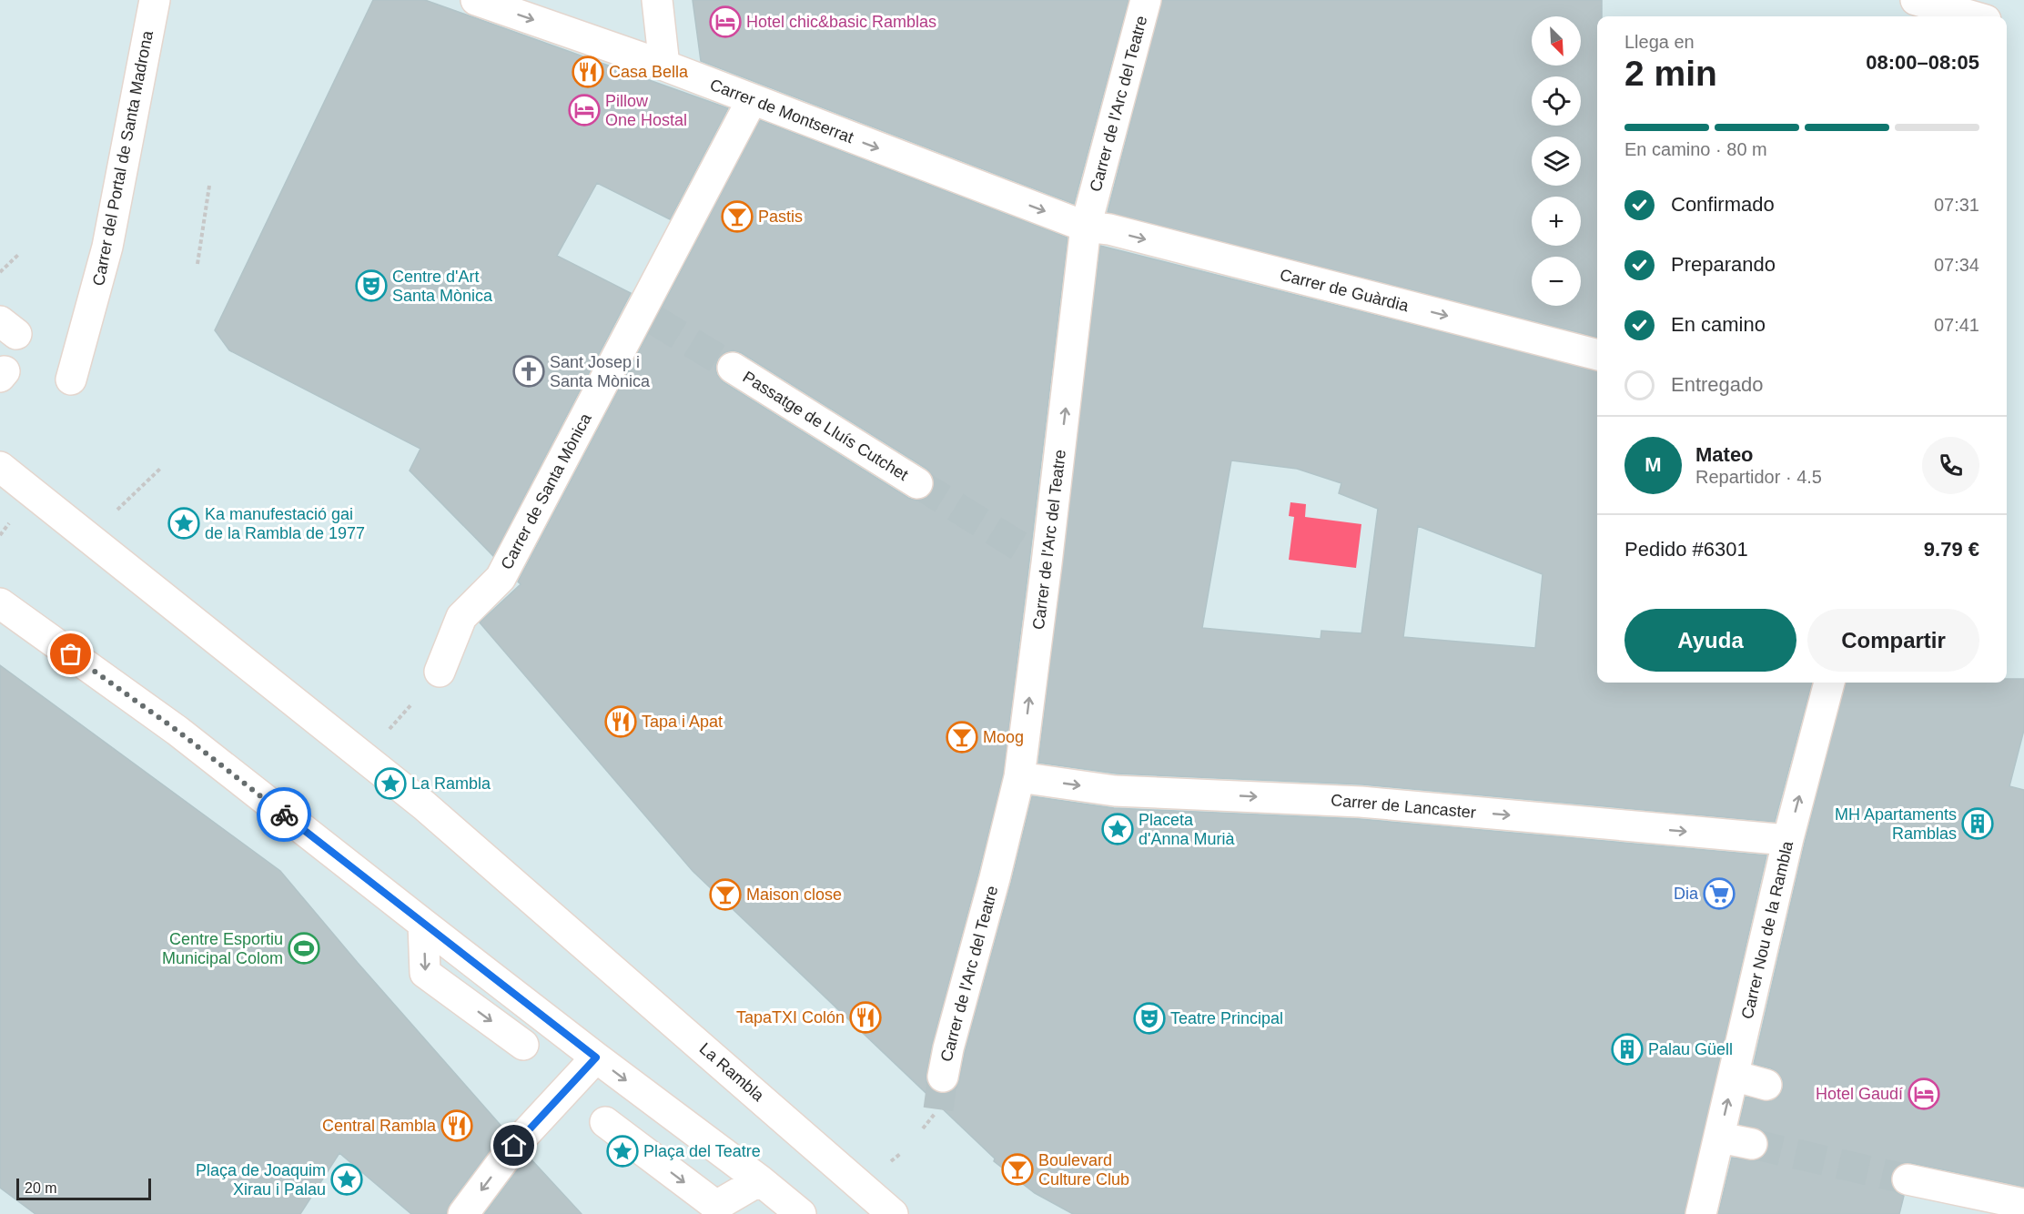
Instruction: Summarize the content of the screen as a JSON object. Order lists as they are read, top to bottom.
{
  "streets": {
    "street": [
      "Carrer de l'Arc del Teatre",
      "Carrer de Montserrat",
      "Carrer del Portal de Santa Madrona",
      "Carrer de Guàrdia",
      "Passatge de Lluís Cutchet",
      "Carrer de Santa Mònica",
      "Carrer de Lancaster",
      "Carrer Nou de la Rambla",
      "La Rambla"
    ]
  },
  "crossings": [
    ["Carrer de l'Arc del Teatre", "Carrer de Montserrat"],
    ["Carrer de l'Arc del Teatre", "Carrer de Guàrdia"],
    ["Carrer de l'Arc del Teatre", "Carrer de Lancaster"],
    ["Carrer de Montserrat", "Carrer de Guàrdia"],
    ["Carrer de Montserrat", "Carrer de Santa Mònica"],
    ["Carrer de Lancaster", "Carrer Nou de la Rambla"]
  ],
  "one_way": [
    "Carrer de l'Arc del Teatre",
    "Carrer de Montserrat",
    "Carrer de Guàrdia",
    "Carrer de Lancaster",
    "Carrer Nou de la Rambla"
  ],
  "places": {
    "hotel": ["Hotel chic&basic Ramblas", "Pillow One Hostal", "Hotel Gaudí"],
    "restaurant": [
      "Casa Bella",
      "Tapa i Apat",
      "TapaTXI Colón",
      "Central Rambla"
    ],
    "bar": [
      "Pastis",
      "Moog",
      "Maison close",
      "Boulevard Culture Club"
    ],
    "theatre": ["Centre d'Art Santa Mònica", "Teatre Principal"],
    "church": ["Sant Josep i Santa Mònica"],
    "place": [
      "Ka manufestació gai de la Rambla de 1977",
      "La Rambla",
      "Placeta d'Anna Murià",
      "Plaça del Teatre",
      "Plaça de Joaquim Xirau i Palau"
    ],
    "building": ["MH Apartaments Ramblas", "Palau Güell"],
    "supermarket": ["Dia"],
    "sports": ["Centre Esportiu Municipal Colom"]
  },
  "scale_bar": "20 m",
  "north": "bottom right",
  "page": {
    "map_buttons": ["+", "−"],
    "heading": ["2 min", "Llega en", "08:00–08:05"],
    "panel": [
      "Mateo",
      "Repartidor · 4.5",
      "Pedido #6301",
      "9.79 €"
    ],
    "bar": "En camino · 80 m",
    "list": [
      ["Confirmado", "07:31"],
      ["Preparando", "07:34"],
      ["En camino", "07:41"],
      "Entregado"
    ],
    "round": "M",
    "buttons": ["Ayuda", "Compartir"],
    "scale": "20 m"
  }
}
